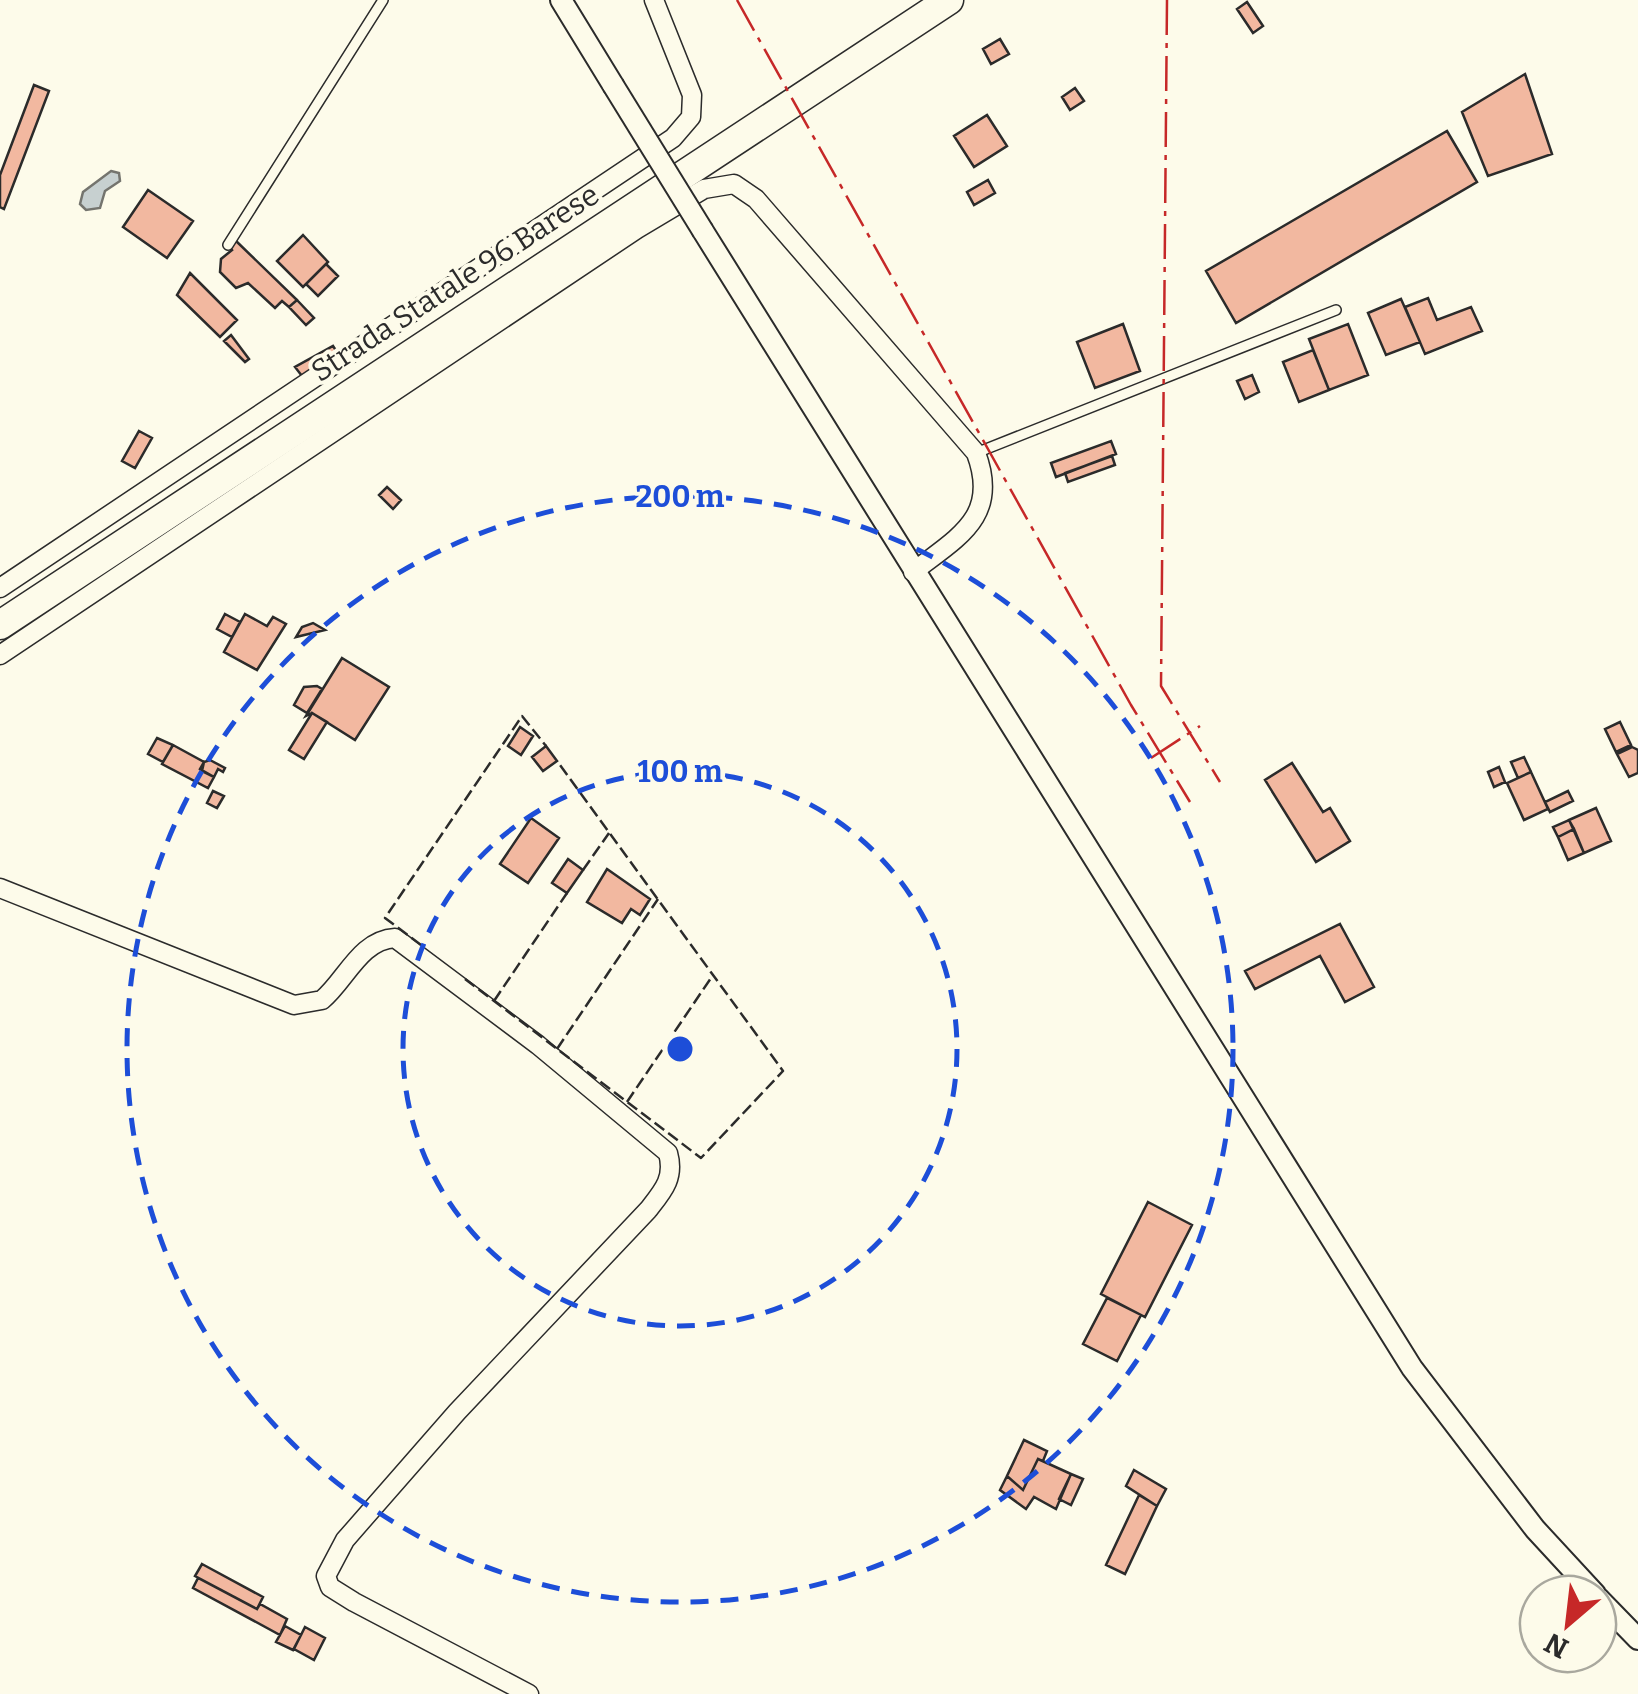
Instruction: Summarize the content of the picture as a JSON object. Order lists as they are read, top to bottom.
{
  "streets": {
    "highway": ["Strada Statale 96 Barese"]
  },
  "north": "bottom left",
  "rings": ["200 m", "100 m"]
}
